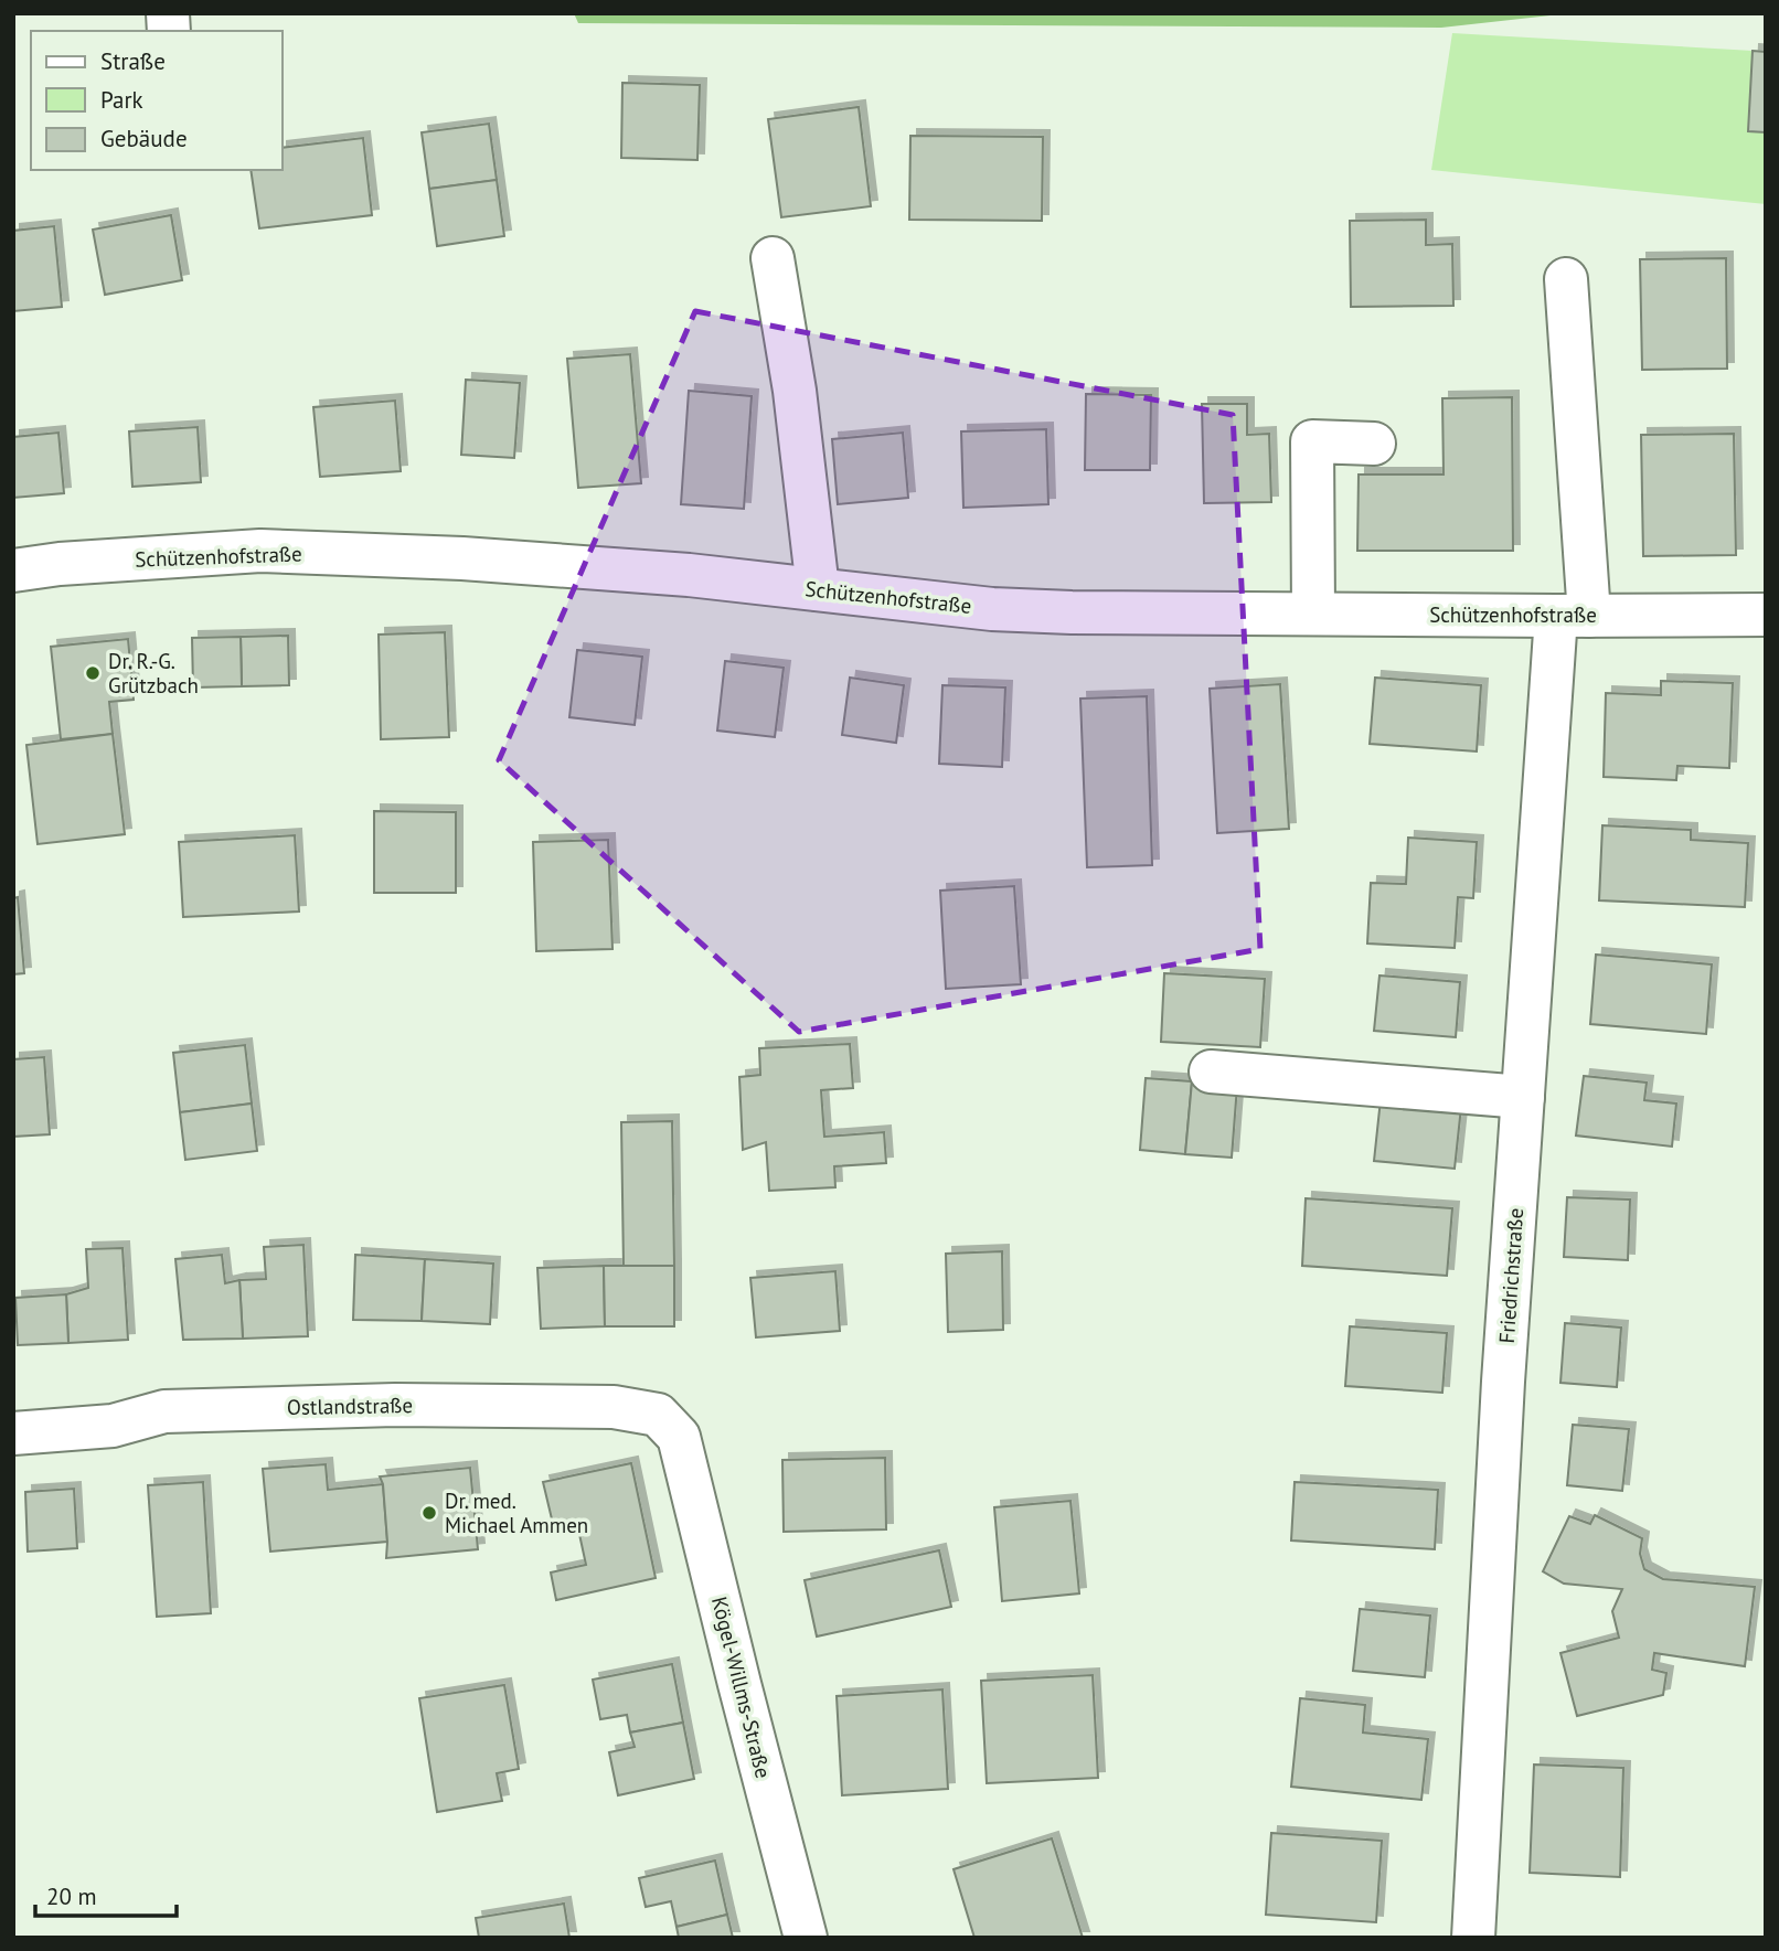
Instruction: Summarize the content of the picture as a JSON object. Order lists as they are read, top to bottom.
{
  "streets": {
    "street": [
      "Schützenhofstraße",
      "Friedrichstraße",
      "Ostlandstraße",
      "Kögel-Willms-Straße"
    ]
  },
  "crossings": [
    ["Schützenhofstraße", "Friedrichstraße"],
    ["Ostlandstraße", "Kögel-Willms-Straße"]
  ],
  "places": ["Dr. R.-G. Grützbach", "Dr. med. Michael Ammen"],
  "legend": ["Straße", "Park", "Gebäude"],
  "scale_bar": "20 m"
}
